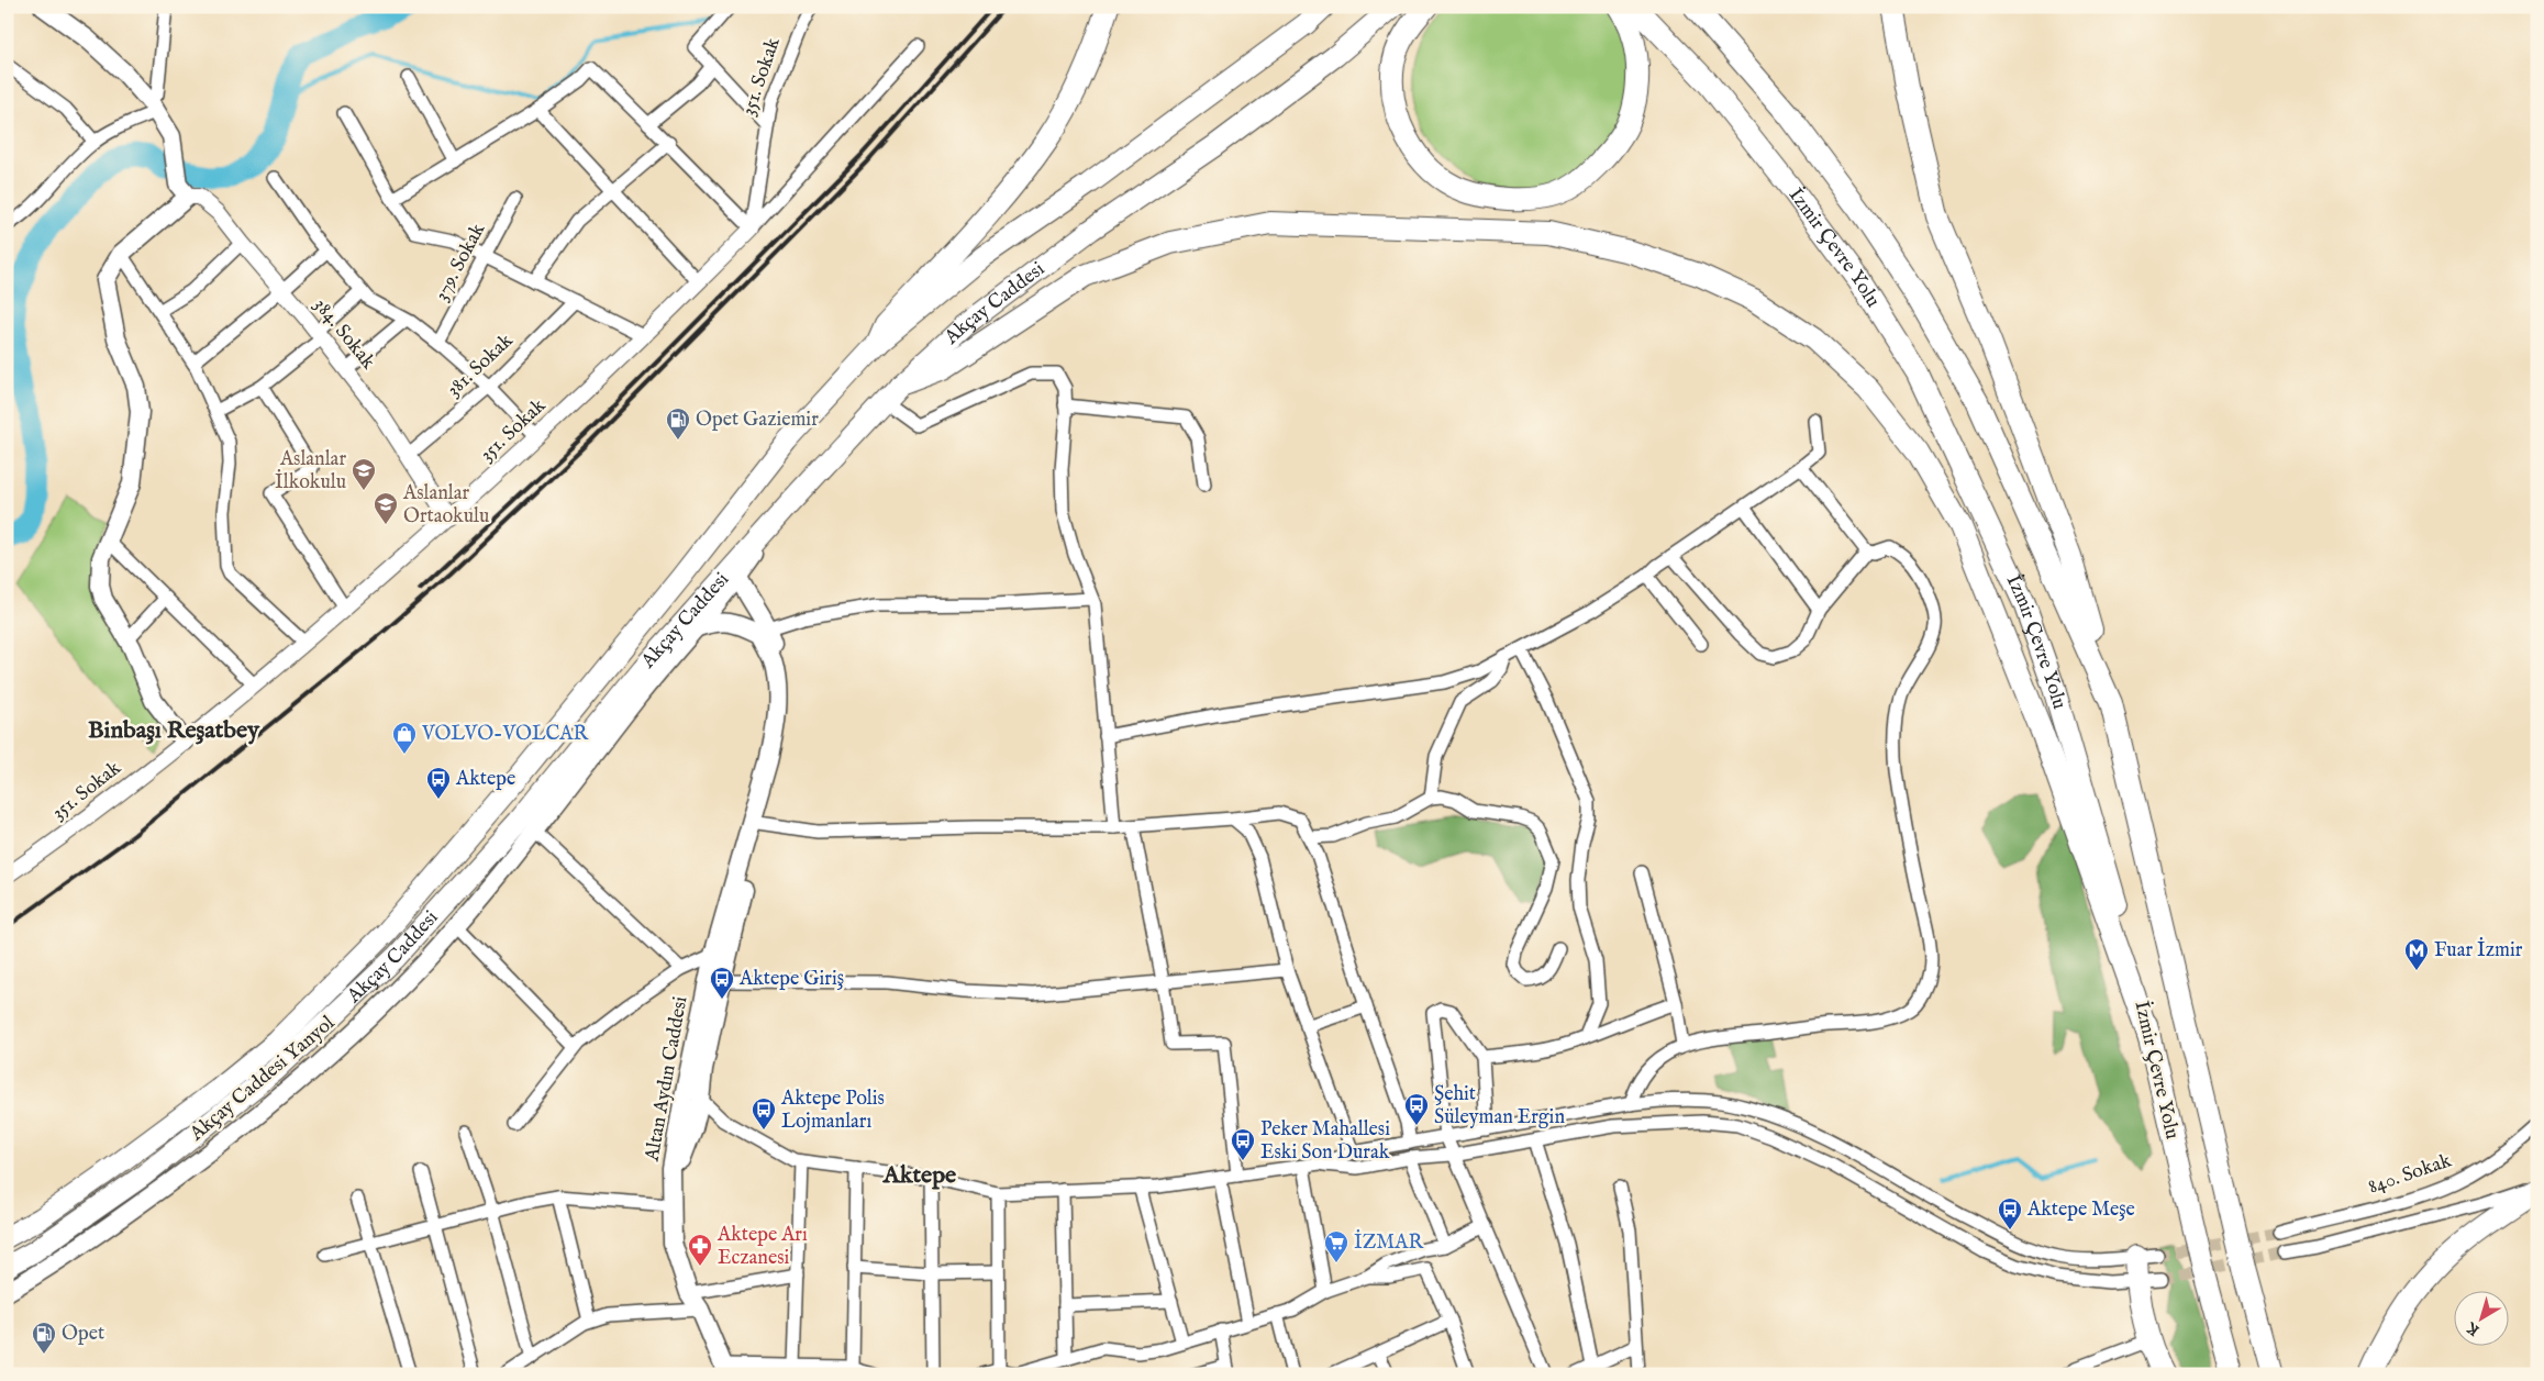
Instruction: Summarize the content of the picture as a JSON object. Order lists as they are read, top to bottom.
{
  "streets": {
    "highway": ["İzmir Çevre Yolu", "Akçay Caddesi"],
    "main road": ["Akçay Caddesi Yanyol", "Altan Aydın Caddesi"],
    "street": [
      "351. Sokak",
      "379. Sokak",
      "384. Sokak",
      "381. Sokak",
      "840. Sokak"
    ]
  },
  "crossings": [
    ["351. Sokak", "384. Sokak"],
    ["384. Sokak", "381. Sokak"],
    ["Akçay Caddesi Yanyol", "Altan Aydın Caddesi"]
  ],
  "districts": ["Binbaşı Reşatbey", "Aktepe"],
  "places": {
    "fuel station": ["Opet Gaziemir", "Opet"],
    "school or university": ["Aslanlar İlkokulu", "Aslanlar Ortaokulu"],
    "shop": ["VOLVO-VOLCAR"],
    "bus stop": [
      "Aktepe",
      "Aktepe Giriş",
      "Şehit Süleyman Ergin",
      "Aktepe Polis Lojmanları",
      "Peker Mahallesi Eski Son Durak",
      "Aktepe Meşe"
    ],
    "metro station": ["Fuar İzmir"],
    "supermarket": ["İZMAR"],
    "pharmacy": ["Aktepe Arı Eczanesi"]
  },
  "north": "bottom left"
}
